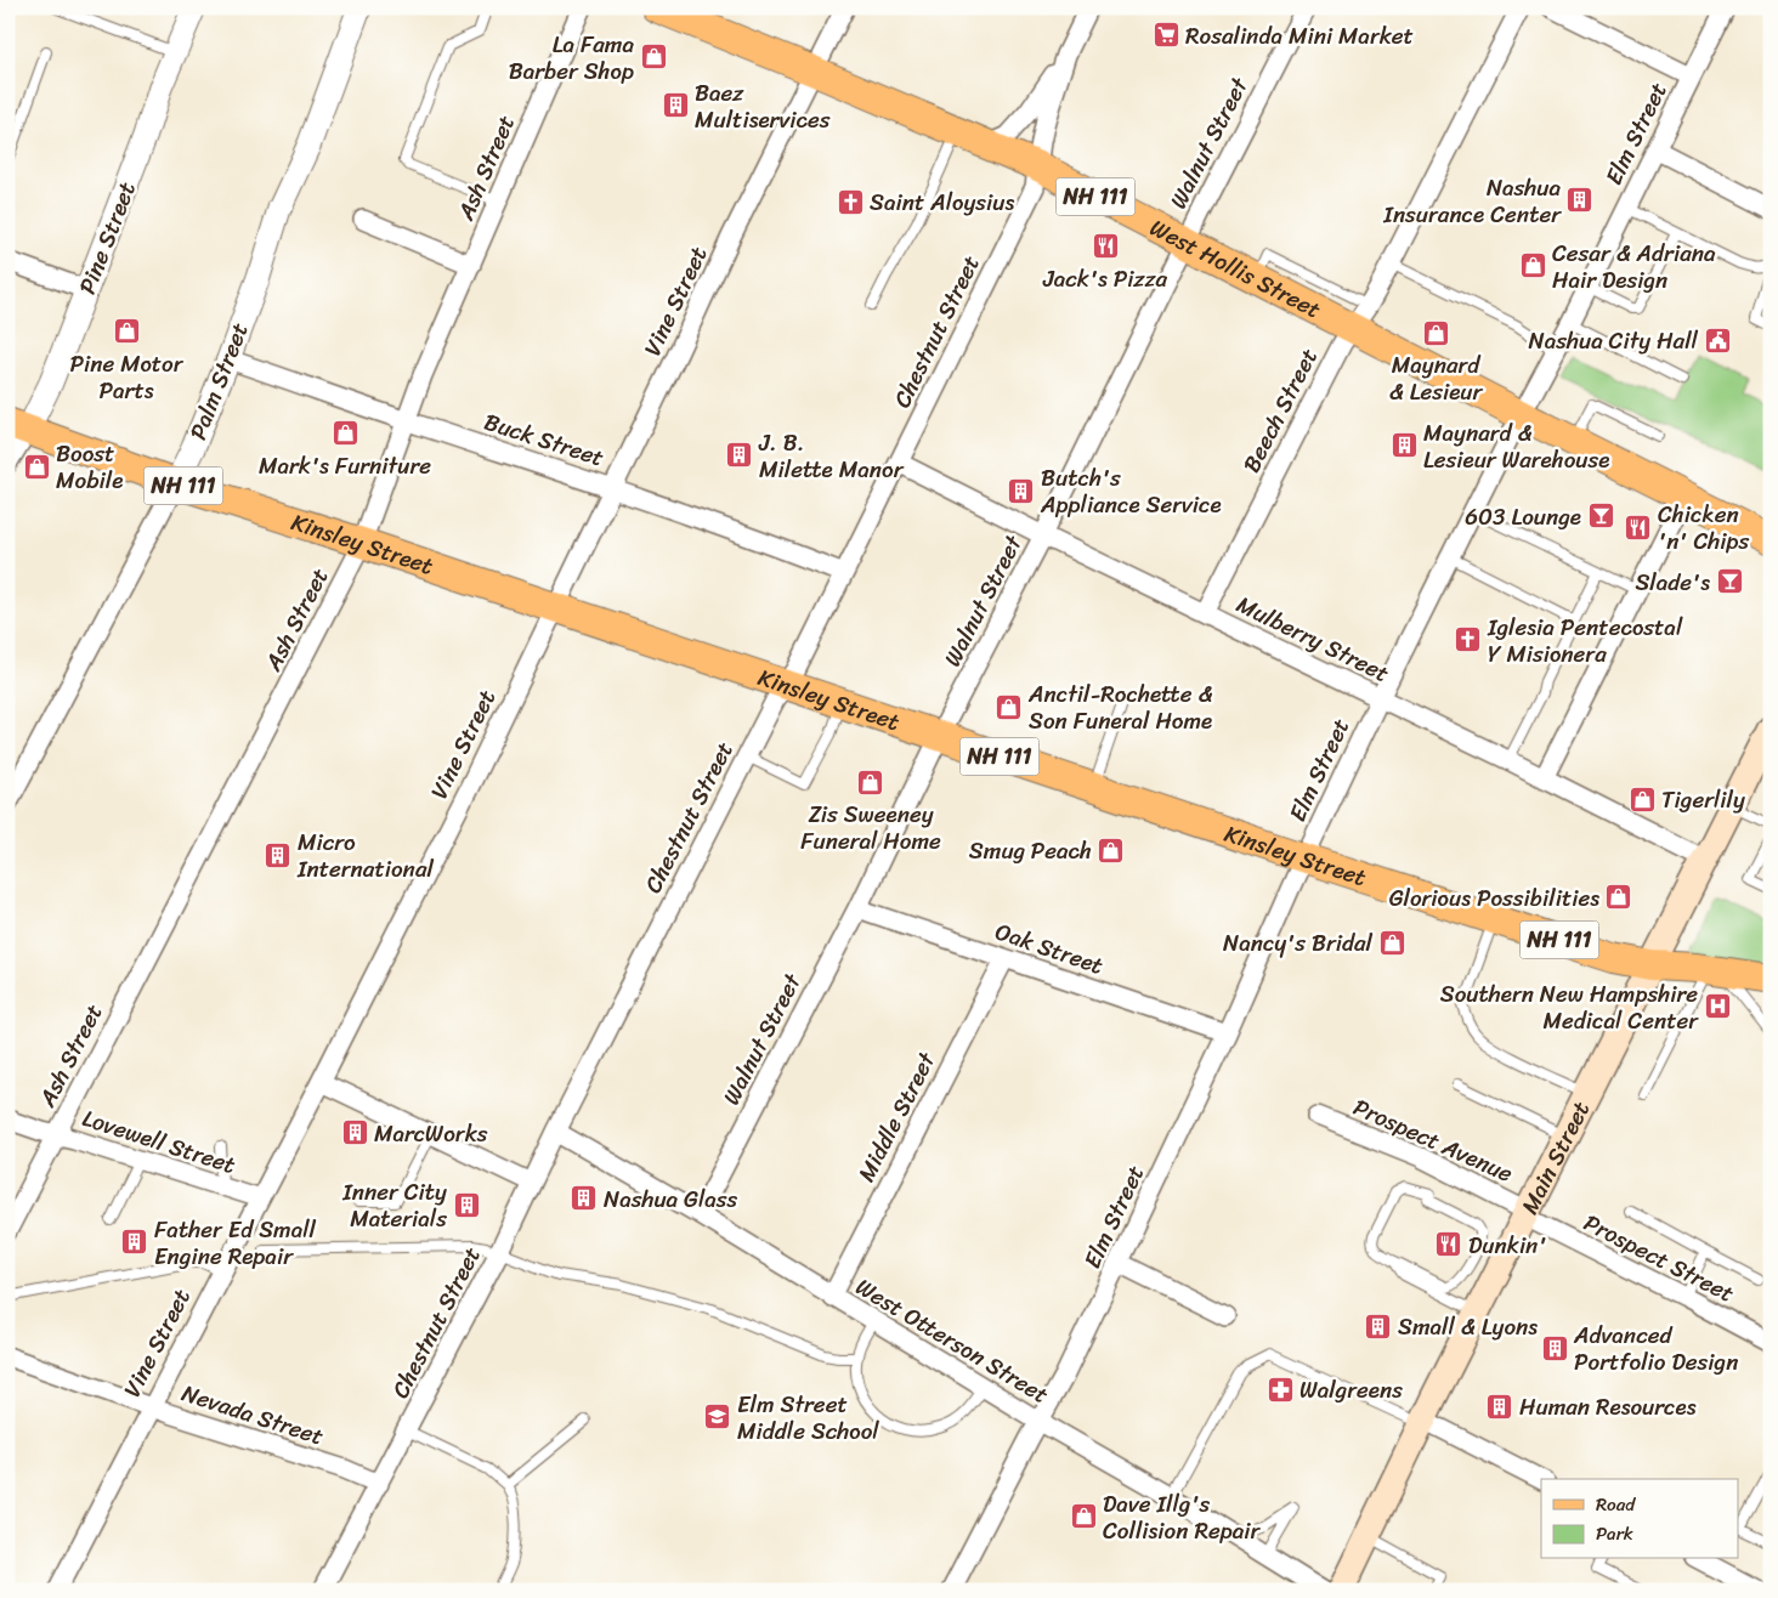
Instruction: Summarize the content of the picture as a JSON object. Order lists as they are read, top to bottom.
{
  "streets": {
    "main road": [
      "NH 111",
      "West Hollis Street",
      "Kinsley Street",
      "Main Street"
    ],
    "street": [
      "Elm Street",
      "Walnut Street",
      "Ash Street",
      "Pine Street",
      "Vine Street",
      "Chestnut Street",
      "Palm Street",
      "Beech Street",
      "Buck Street",
      "Mulberry Street",
      "Oak Street",
      "Middle Street",
      "Prospect Avenue",
      "Lovewell Street",
      "Prospect Street",
      "West Otterson Street",
      "Nevada Street"
    ]
  },
  "crossings": [
    ["Elm Street", "West Hollis Street"],
    ["Elm Street", "Kinsley Street"],
    ["Elm Street", "Mulberry Street"],
    ["Elm Street", "Oak Street"],
    ["Elm Street", "West Otterson Street"],
    ["Walnut Street", "West Hollis Street"],
    ["Walnut Street", "Kinsley Street"],
    ["Walnut Street", "Mulberry Street"],
    ["Walnut Street", "Oak Street"],
    ["Walnut Street", "West Otterson Street"],
    ["Ash Street", "Buck Street"],
    ["Ash Street", "Kinsley Street"],
    ["Ash Street", "Lovewell Street"],
    ["NH 111", "Kinsley Street"],
    ["NH 111", "Main Street"],
    ["Pine Street", "Kinsley Street"],
    ["West Hollis Street", "Vine Street"],
    ["West Hollis Street", "Chestnut Street"],
    ["West Hollis Street", "Beech Street"],
    ["Vine Street", "Buck Street"],
    ["Vine Street", "Kinsley Street"],
    ["Vine Street", "Lovewell Street"],
    ["Vine Street", "Nevada Street"],
    ["Chestnut Street", "Buck Street"],
    ["Chestnut Street", "Kinsley Street"],
    ["Chestnut Street", "Mulberry Street"],
    ["Chestnut Street", "West Otterson Street"],
    ["Chestnut Street", "Nevada Street"],
    ["Palm Street", "Buck Street"],
    ["Palm Street", "Kinsley Street"],
    ["Beech Street", "Mulberry Street"],
    ["Kinsley Street", "Main Street"],
    ["Mulberry Street", "Main Street"],
    ["Oak Street", "Middle Street"],
    ["Middle Street", "West Otterson Street"],
    ["Prospect Avenue", "Main Street"],
    ["Prospect Avenue", "Prospect Street"],
    ["Main Street", "Prospect Street"]
  ],
  "places": {
    "supermarket": ["Rosalinda Mini Market"],
    "shop": [
      "La Fama Barber Shop",
      "Cesar & Adriana Hair Design",
      "Pine Motor Parts",
      "Maynard & Lesieur",
      "Mark's Furniture",
      "Boost Mobile",
      "Anctil-Rochette & Son Funeral Home",
      "Zis Sweeney Funeral Home",
      "Tigerlily",
      "Smug Peach",
      "Glorious Possibilities",
      "Nancy's Bridal",
      "Dave Illg's Collision Repair"
    ],
    "building": [
      "Baez Multiservices",
      "Nashua Insurance Center",
      "Maynard & Lesieur Warehouse",
      "J. B. Milette Manor",
      "Butch's Appliance Service",
      "Micro International",
      "MarcWorks",
      "Nashua Glass",
      "Inner City Materials",
      "Father Ed Small Engine Repair",
      "Small & Lyons",
      "Advanced Portfolio Design",
      "Human Resources"
    ],
    "church": ["Saint Aloysius", "Iglesia Pentecostal Y Misionera"],
    "restaurant": ["Jack's Pizza", "Chicken 'n' Chips", "Dunkin'"],
    "public building": ["Nashua City Hall"],
    "bar": ["603 Lounge", "Slade's"],
    "hospital": ["Southern New Hampshire Medical Center"],
    "pharmacy": ["Walgreens"],
    "school or university": ["Elm Street Middle School"]
  },
  "legend": ["Road", "Park"]
}
